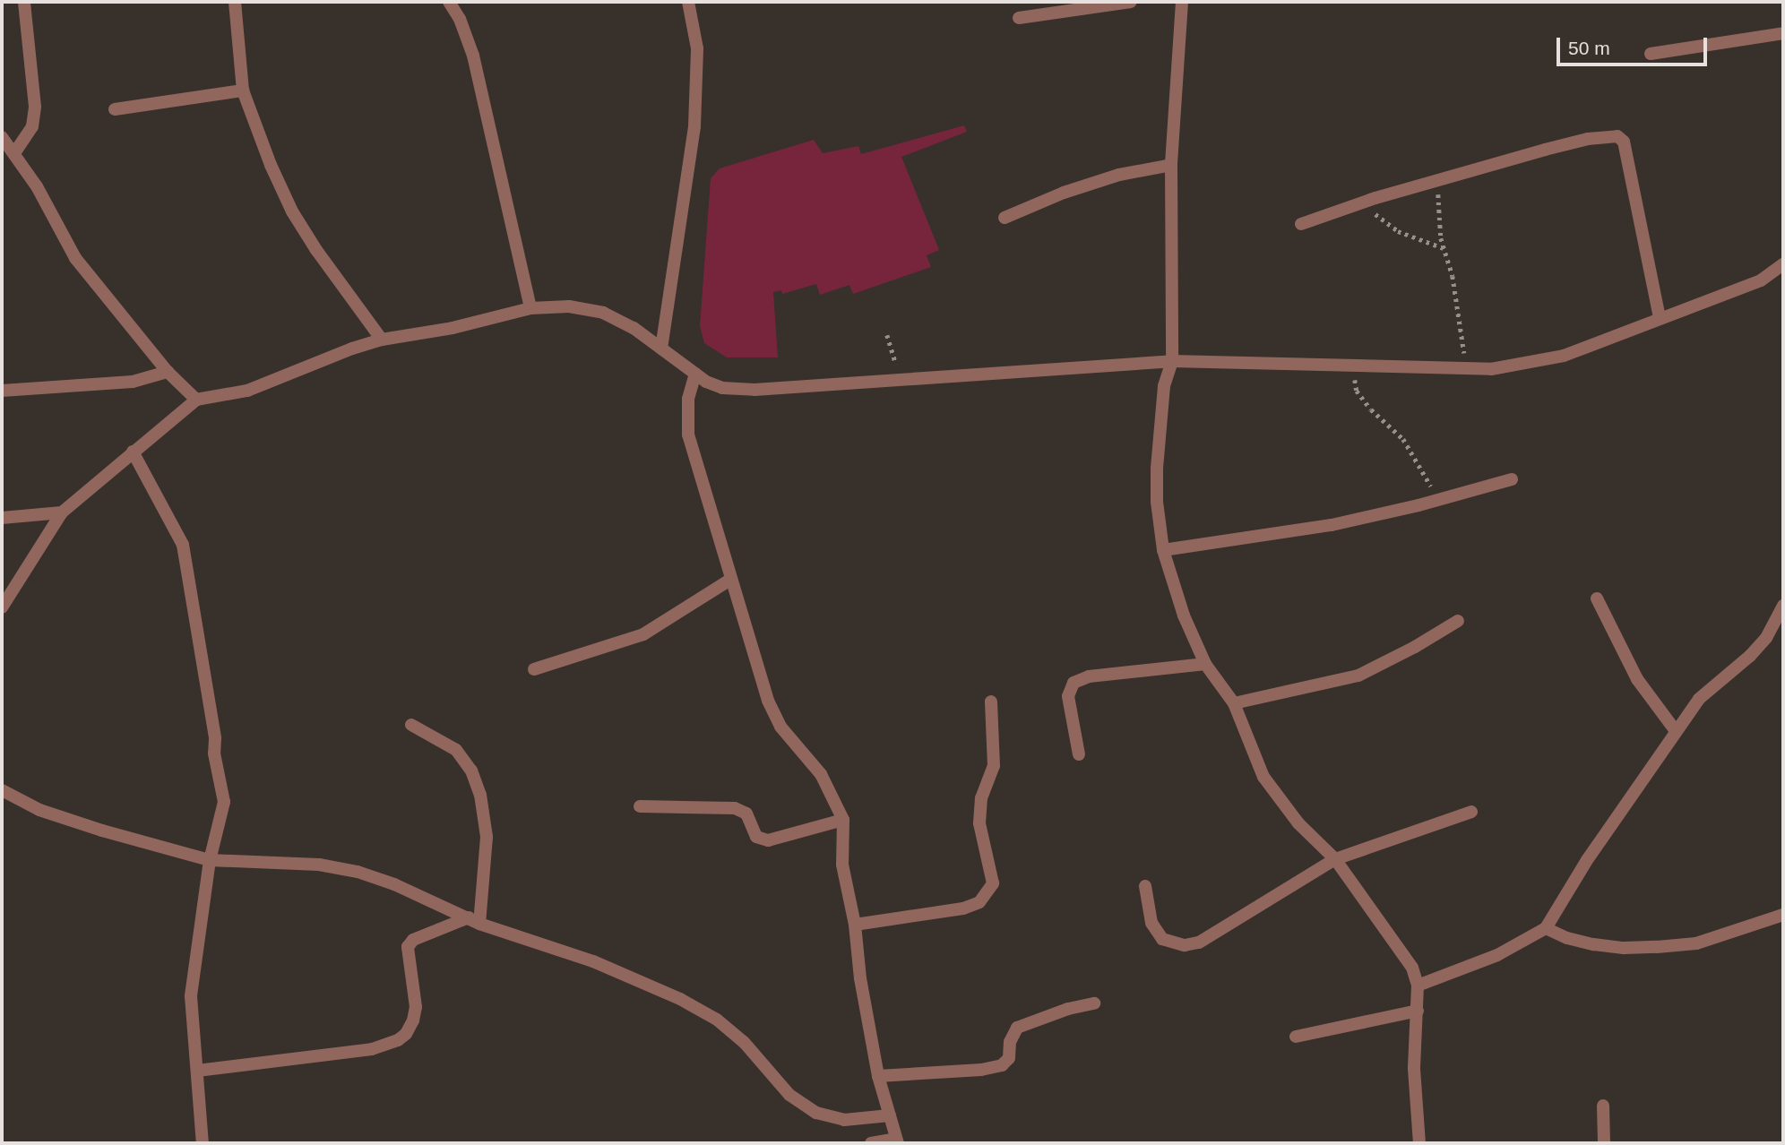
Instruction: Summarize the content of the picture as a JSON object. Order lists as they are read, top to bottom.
{
  "scale_bar": "50 m"
}
